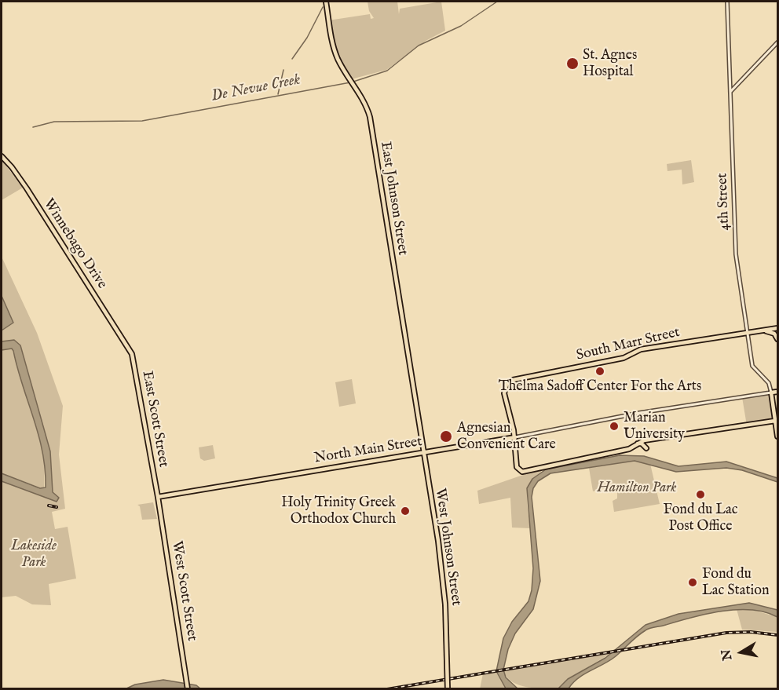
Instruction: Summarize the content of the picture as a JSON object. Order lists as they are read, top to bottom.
{
  "streets": {
    "main road": [
      "East Johnson Street",
      "Winnebago Drive",
      "South Marr Street",
      "East Scott Street",
      "North Main Street",
      "West Johnson Street",
      "West Scott Street"
    ],
    "street": ["4th Street"]
  },
  "crossings": [
    ["East Johnson Street", "West Johnson Street"],
    ["4th Street", "South Marr Street"],
    ["4th Street", "North Main Street"],
    ["Winnebago Drive", "East Scott Street"],
    ["East Scott Street", "North Main Street"],
    ["East Scott Street", "West Scott Street"],
    ["North Main Street", "West Johnson Street"],
    ["North Main Street", "West Scott Street"]
  ],
  "water": ["De Nevue Creek"],
  "parks": ["Hamilton Park", "Lakeside Park"],
  "places": [
    "St. Agnes Hospital",
    "Thelma Sadoff Center For the Arts",
    "Marian University",
    "Agnesian Convenient Care",
    "Fond du Lac Post Office",
    "Holy Trinity Greek Orthodox Church",
    "Fond du Lac Station"
  ],
  "north": "left"
}
